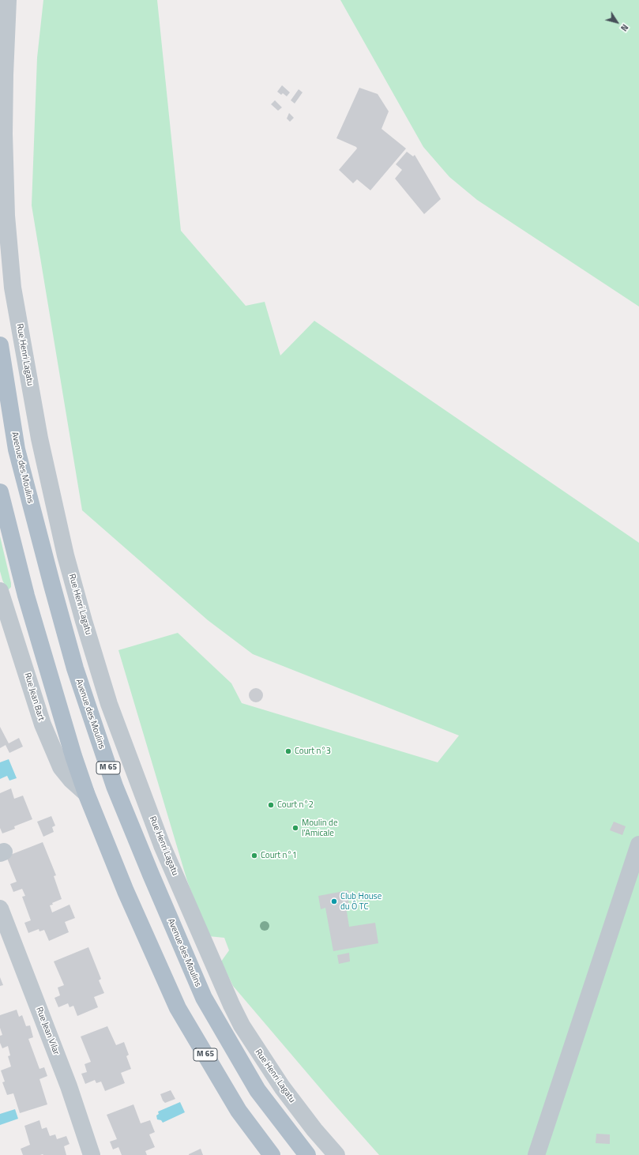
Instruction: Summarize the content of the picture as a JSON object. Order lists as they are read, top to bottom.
{
  "streets": {
    "main road": ["Avenue des Moulins", "M 65"],
    "street": ["Rue Henri Lagatu", "Rue Jean Bart", "Rue Jean Vilar"]
  },
  "crossings": [
    ["Rue Jean Bart", "M 65"]
  ],
  "places": [
    "Court n°3",
    "Court n°2",
    "Moulin de l'Amicale",
    "Court n°1",
    "Club House du Ô TC"
  ],
  "north": "bottom right"
}
